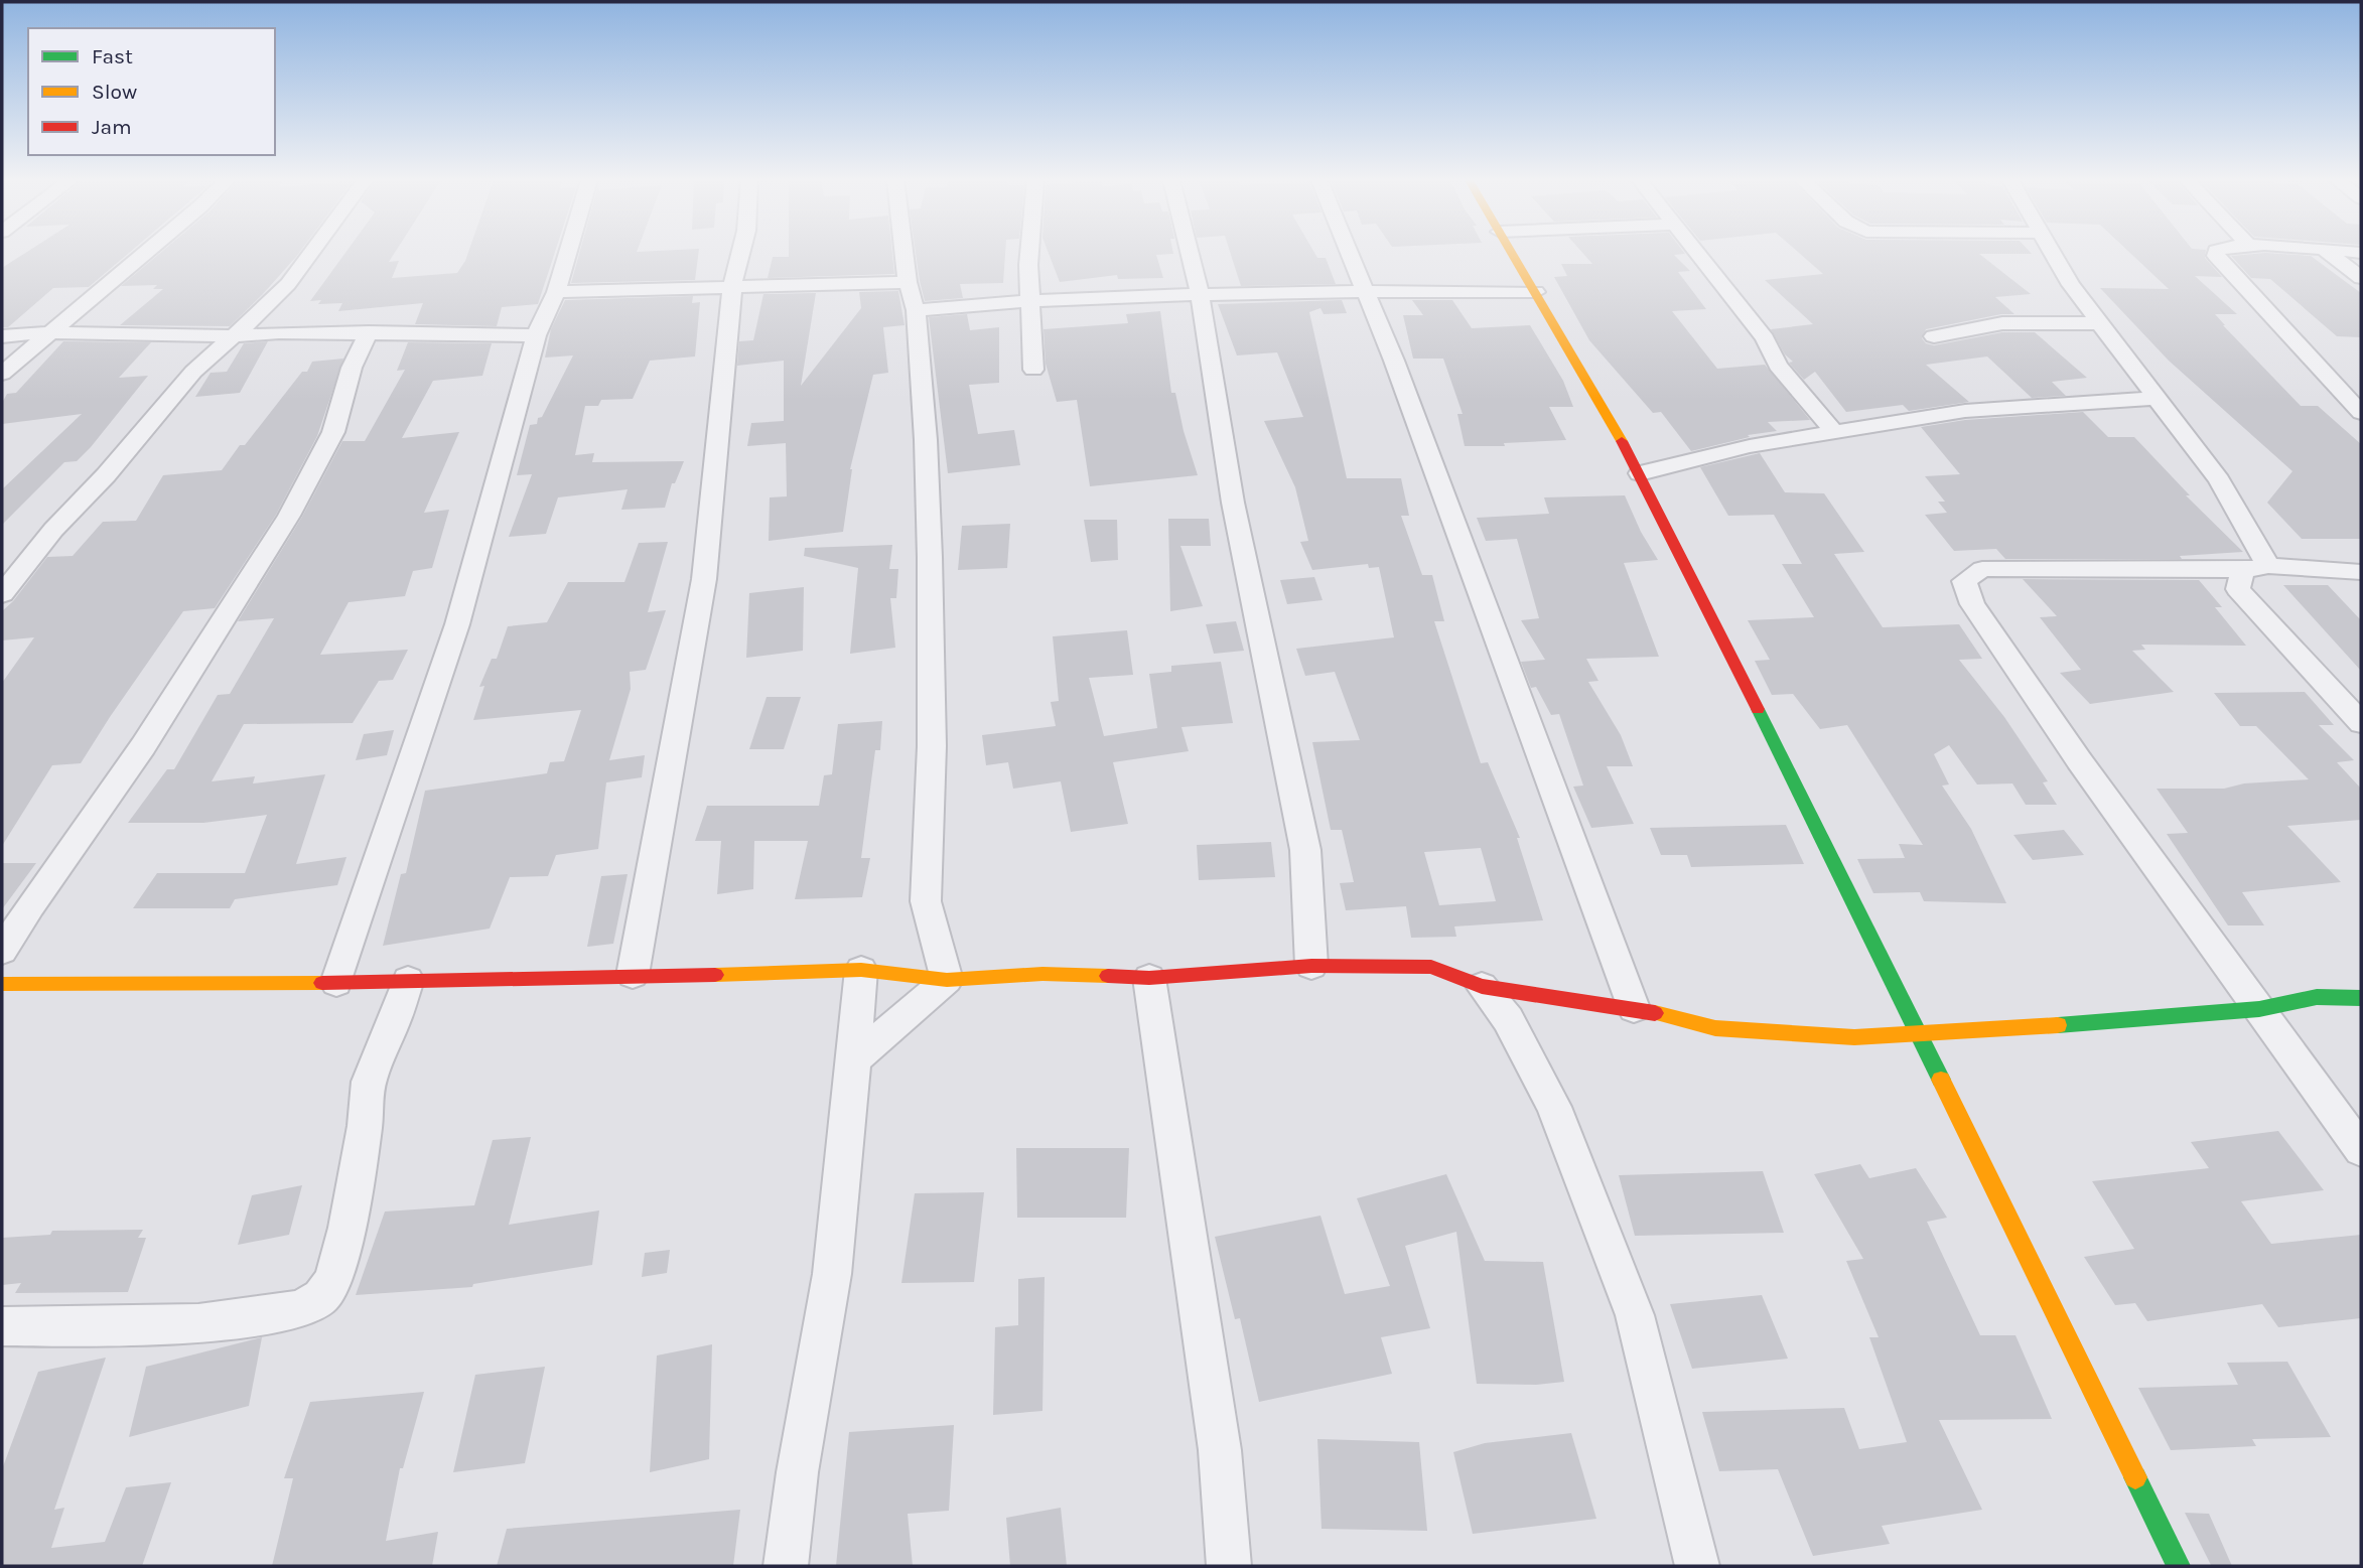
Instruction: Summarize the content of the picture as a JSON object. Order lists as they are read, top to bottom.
{
  "legend": ["Fast", "Slow", "Jam"]
}
